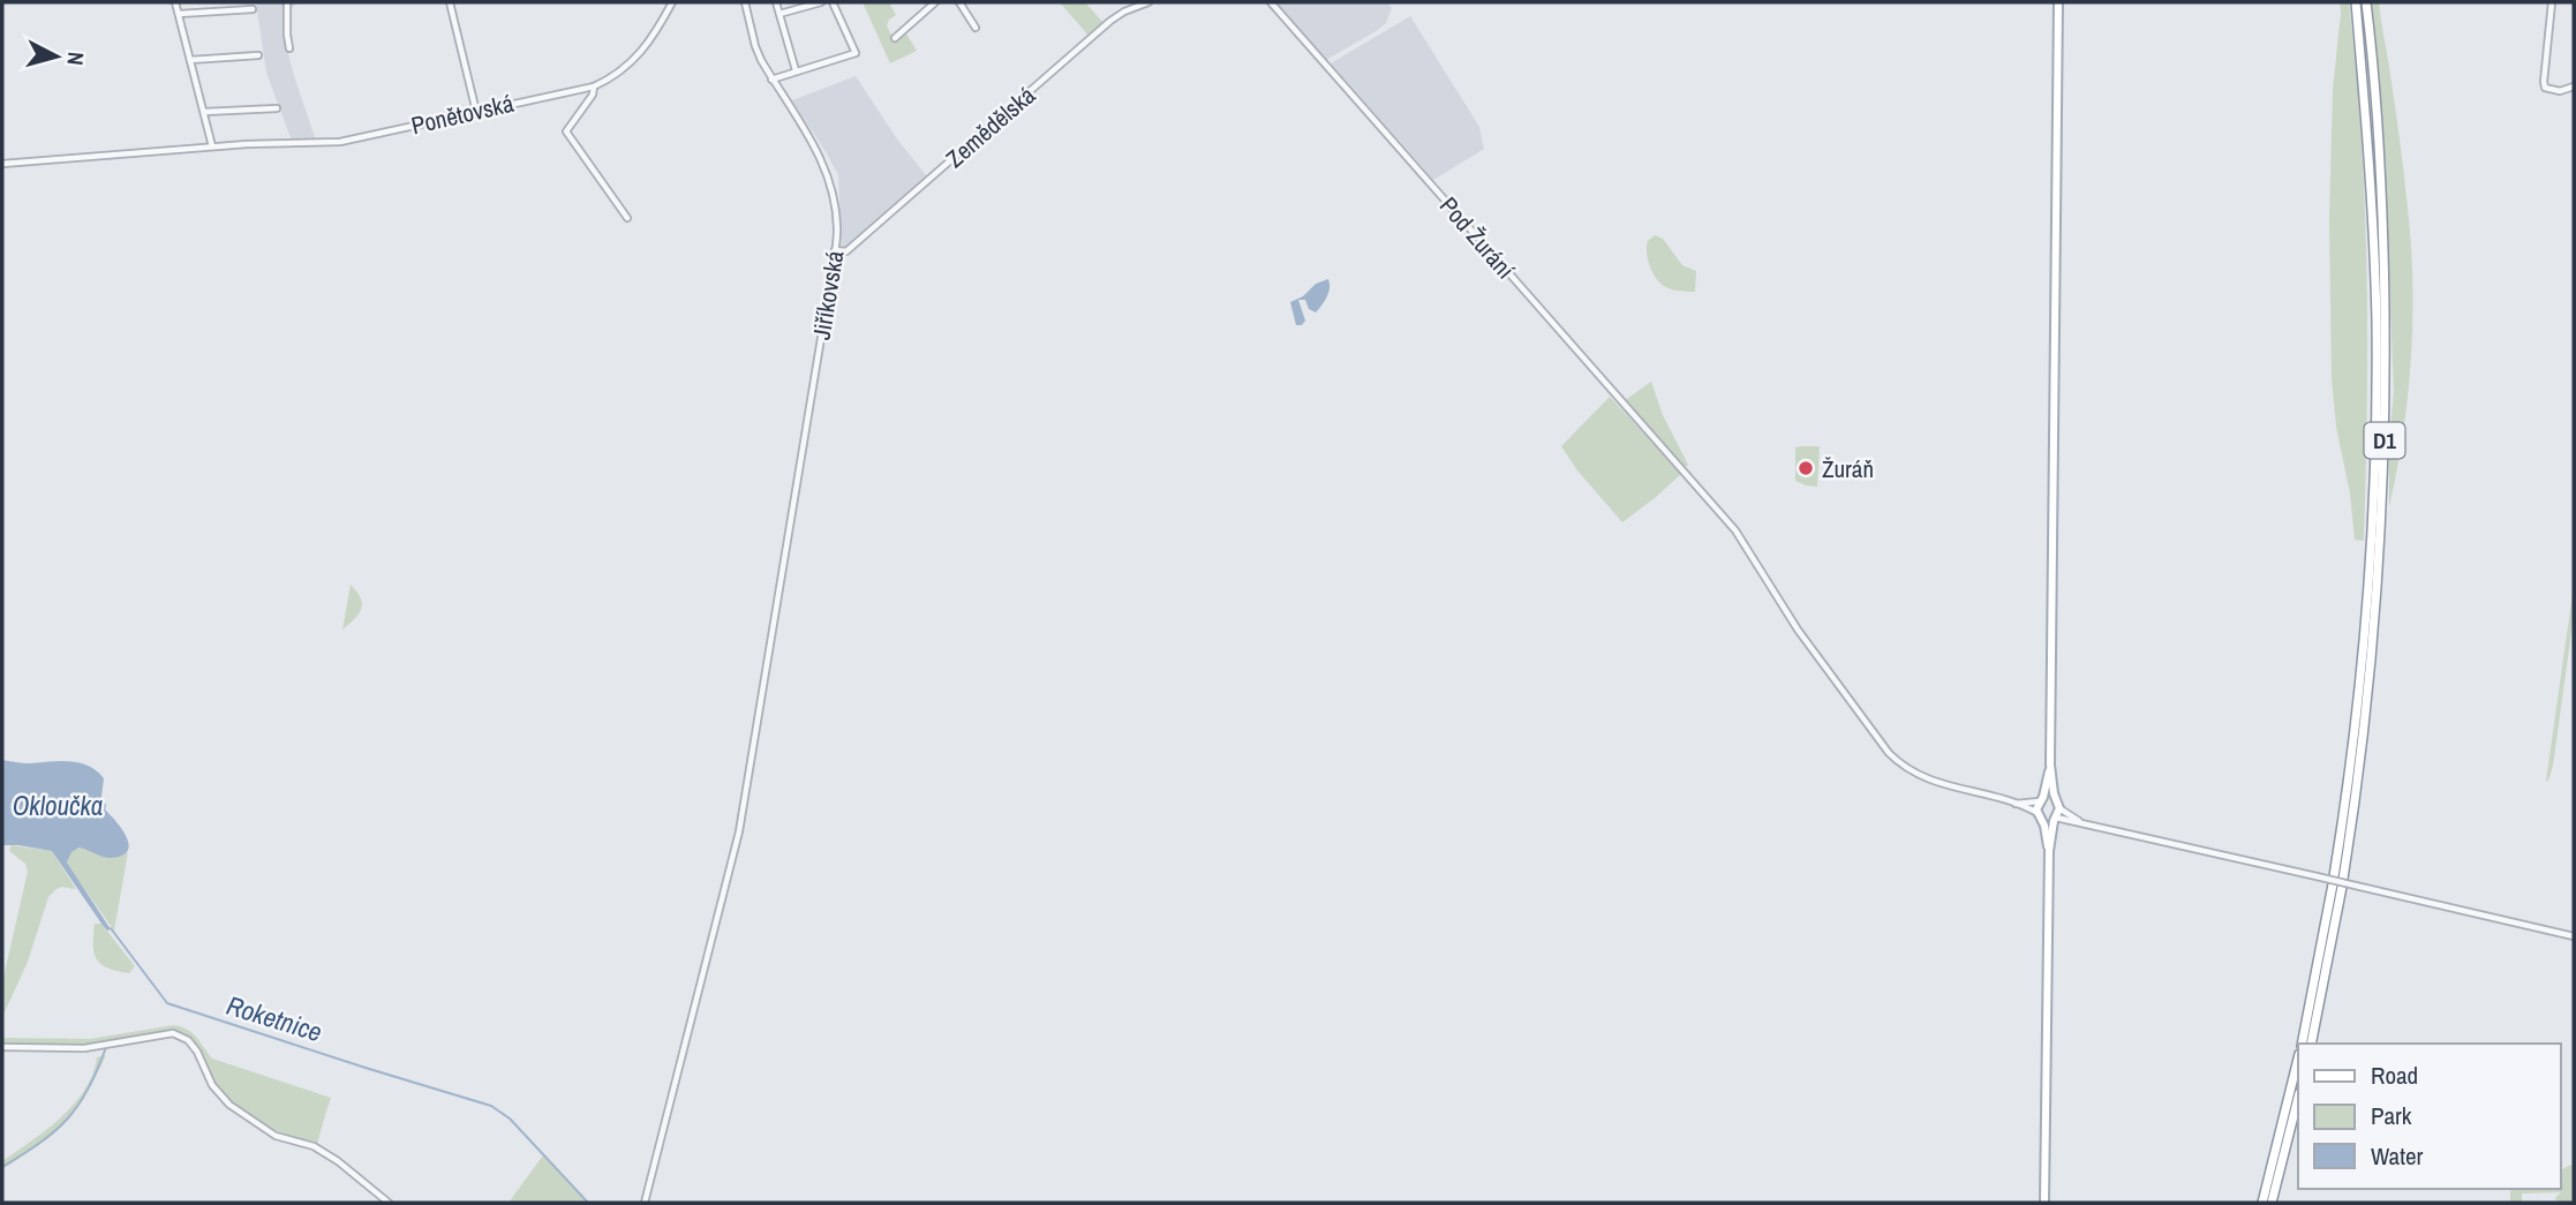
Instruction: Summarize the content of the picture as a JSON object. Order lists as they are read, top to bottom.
{
  "streets": {
    "highway": ["D1"],
    "street": [
      "Ponětovská",
      "Zemědělská",
      "Pod Žurání",
      "Jiříkovská"
    ]
  },
  "crossings": [
    ["Zemědělská", "Jiříkovská"]
  ],
  "water": ["Okloučka", "Roketnice"],
  "places": ["Žuráň"],
  "legend": ["Road", "Park", "Water"],
  "north": "right"
}
